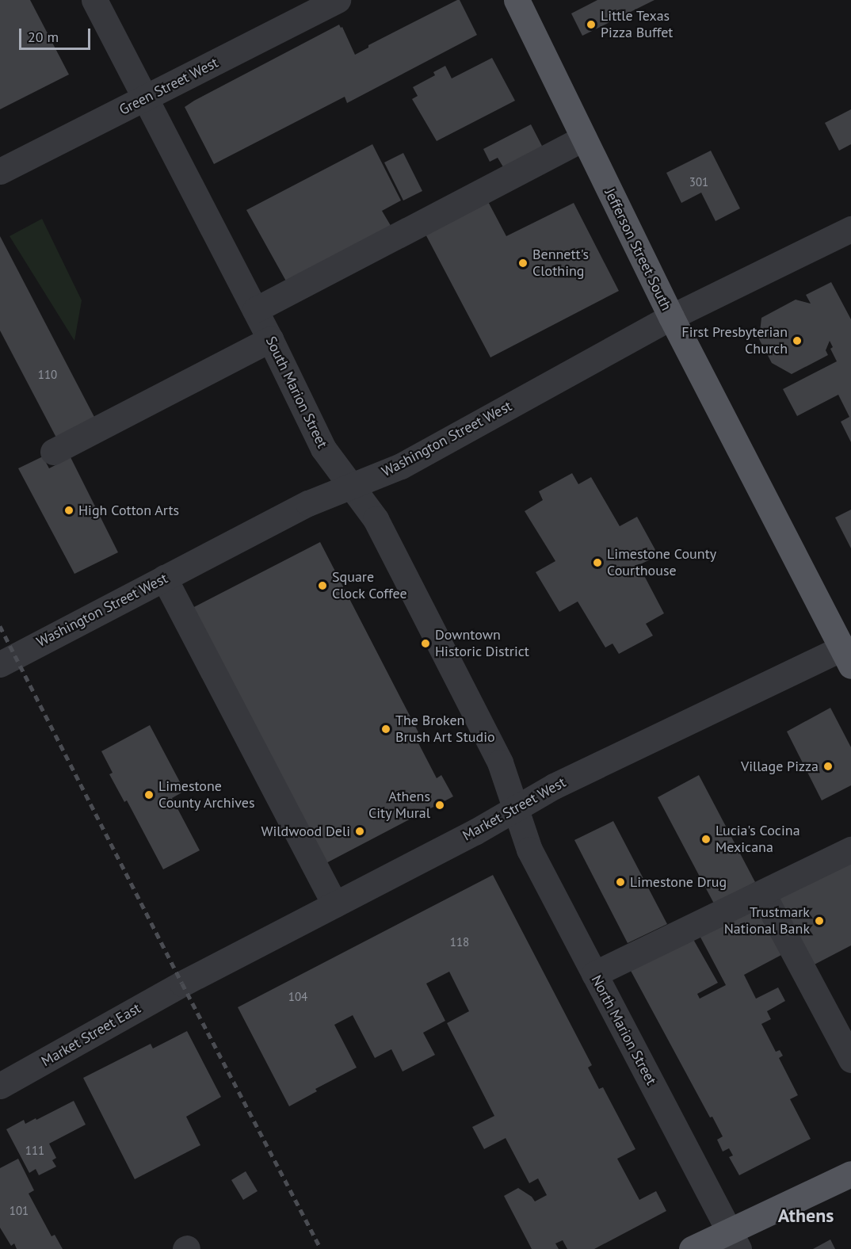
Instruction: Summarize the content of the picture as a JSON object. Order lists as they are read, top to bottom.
{
  "streets": {
    "main road": ["Jefferson Street South"],
    "street": [
      "Green Street West",
      "South Marion Street",
      "Washington Street West",
      "Market Street West",
      "North Marion Street",
      "Market Street East"
    ]
  },
  "crossings": [
    ["Green Street West", "South Marion Street"],
    ["Jefferson Street South", "Washington Street West"],
    ["Jefferson Street South", "Market Street West"],
    ["South Marion Street", "Washington Street West"],
    ["South Marion Street", "Market Street West"],
    ["South Marion Street", "North Marion Street"],
    ["Market Street West", "North Marion Street"],
    ["Market Street West", "Market Street East"]
  ],
  "districts": ["Athens"],
  "places": [
    "Little Texas Pizza Buffet",
    "Bennett's Clothing",
    "First Presbyterian Church",
    "High Cotton Arts",
    "Limestone County Courthouse",
    "Square Clock Coffee",
    "Downtown Historic District",
    "The Broken Brush Art Studio",
    "Village Pizza",
    "Limestone County Archives",
    "Athens City Mural",
    "Wildwood Deli",
    "Lucia's Cocina Mexicana",
    "Limestone Drug",
    "Trustmark National Bank"
  ],
  "house_numbers": [
    "301",
    "110",
    "118",
    "104",
    "111",
    "101"
  ],
  "scale_bar": "20 m"
}
